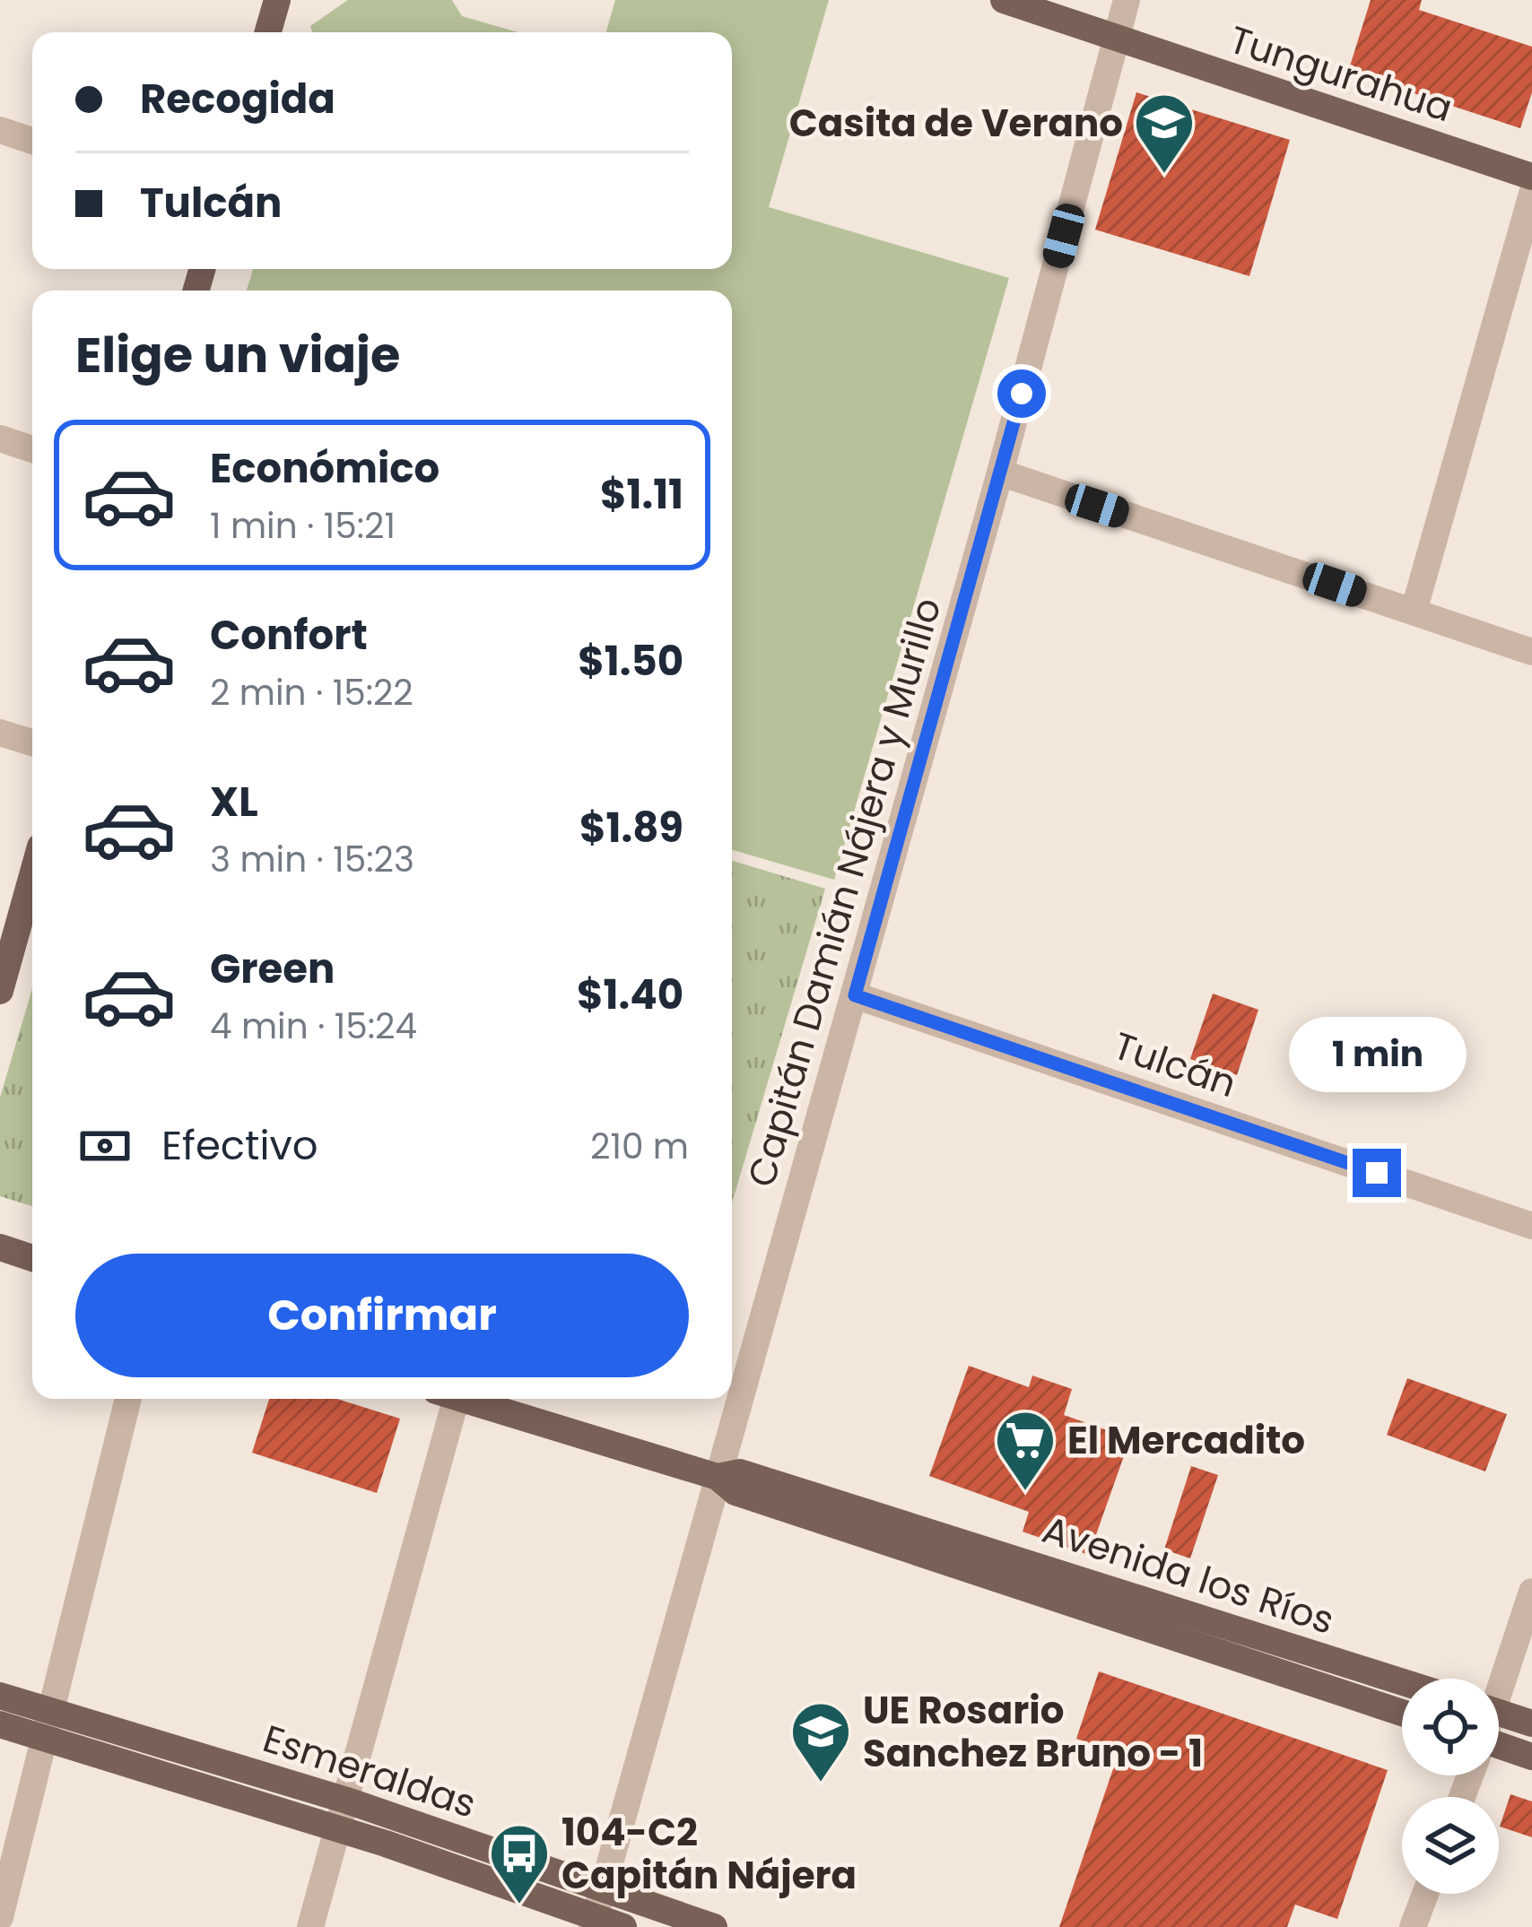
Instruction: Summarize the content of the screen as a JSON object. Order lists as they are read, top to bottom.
{
  "streets": {
    "main road": ["Tungurahua", "Avenida los Ríos", "Esmeraldas"],
    "street": ["Capitán Damián Nájera y Murillo", "Tulcán"]
  },
  "crossings": [
    ["Tungurahua", "Capitán Damián Nájera y Murillo"],
    ["Capitán Damián Nájera y Murillo", "Tulcán"],
    ["Capitán Damián Nájera y Murillo", "Avenida los Ríos"],
    ["Capitán Damián Nájera y Murillo", "Esmeraldas"]
  ],
  "places": {
    "school or university": ["Casita de Verano", "UE Rosario Sanchez Bruno - 1"],
    "supermarket": ["El Mercadito"],
    "bus stop": ["104-C2 Capitán Nájera"]
  },
  "page": {
    "banner": ["Recogida", "Tulcán"],
    "heading": "Elige un viaje",
    "list": [
      {
        "name": "Económico",
        "note": "1 min · 15:21",
        "value": "$1.11"
      },
      {
        "name": "Confort",
        "note": "2 min · 15:22",
        "value": "$1.50"
      },
      {
        "name": "XL",
        "note": "3 min · 15:23",
        "value": "$1.89"
      },
      {
        "name": "Green",
        "note": "4 min · 15:24",
        "value": "$1.40"
      }
    ],
    "bubble": "1 min",
    "pay": ["Efectivo", "210 m"],
    "buttons": "Confirmar"
  }
}
